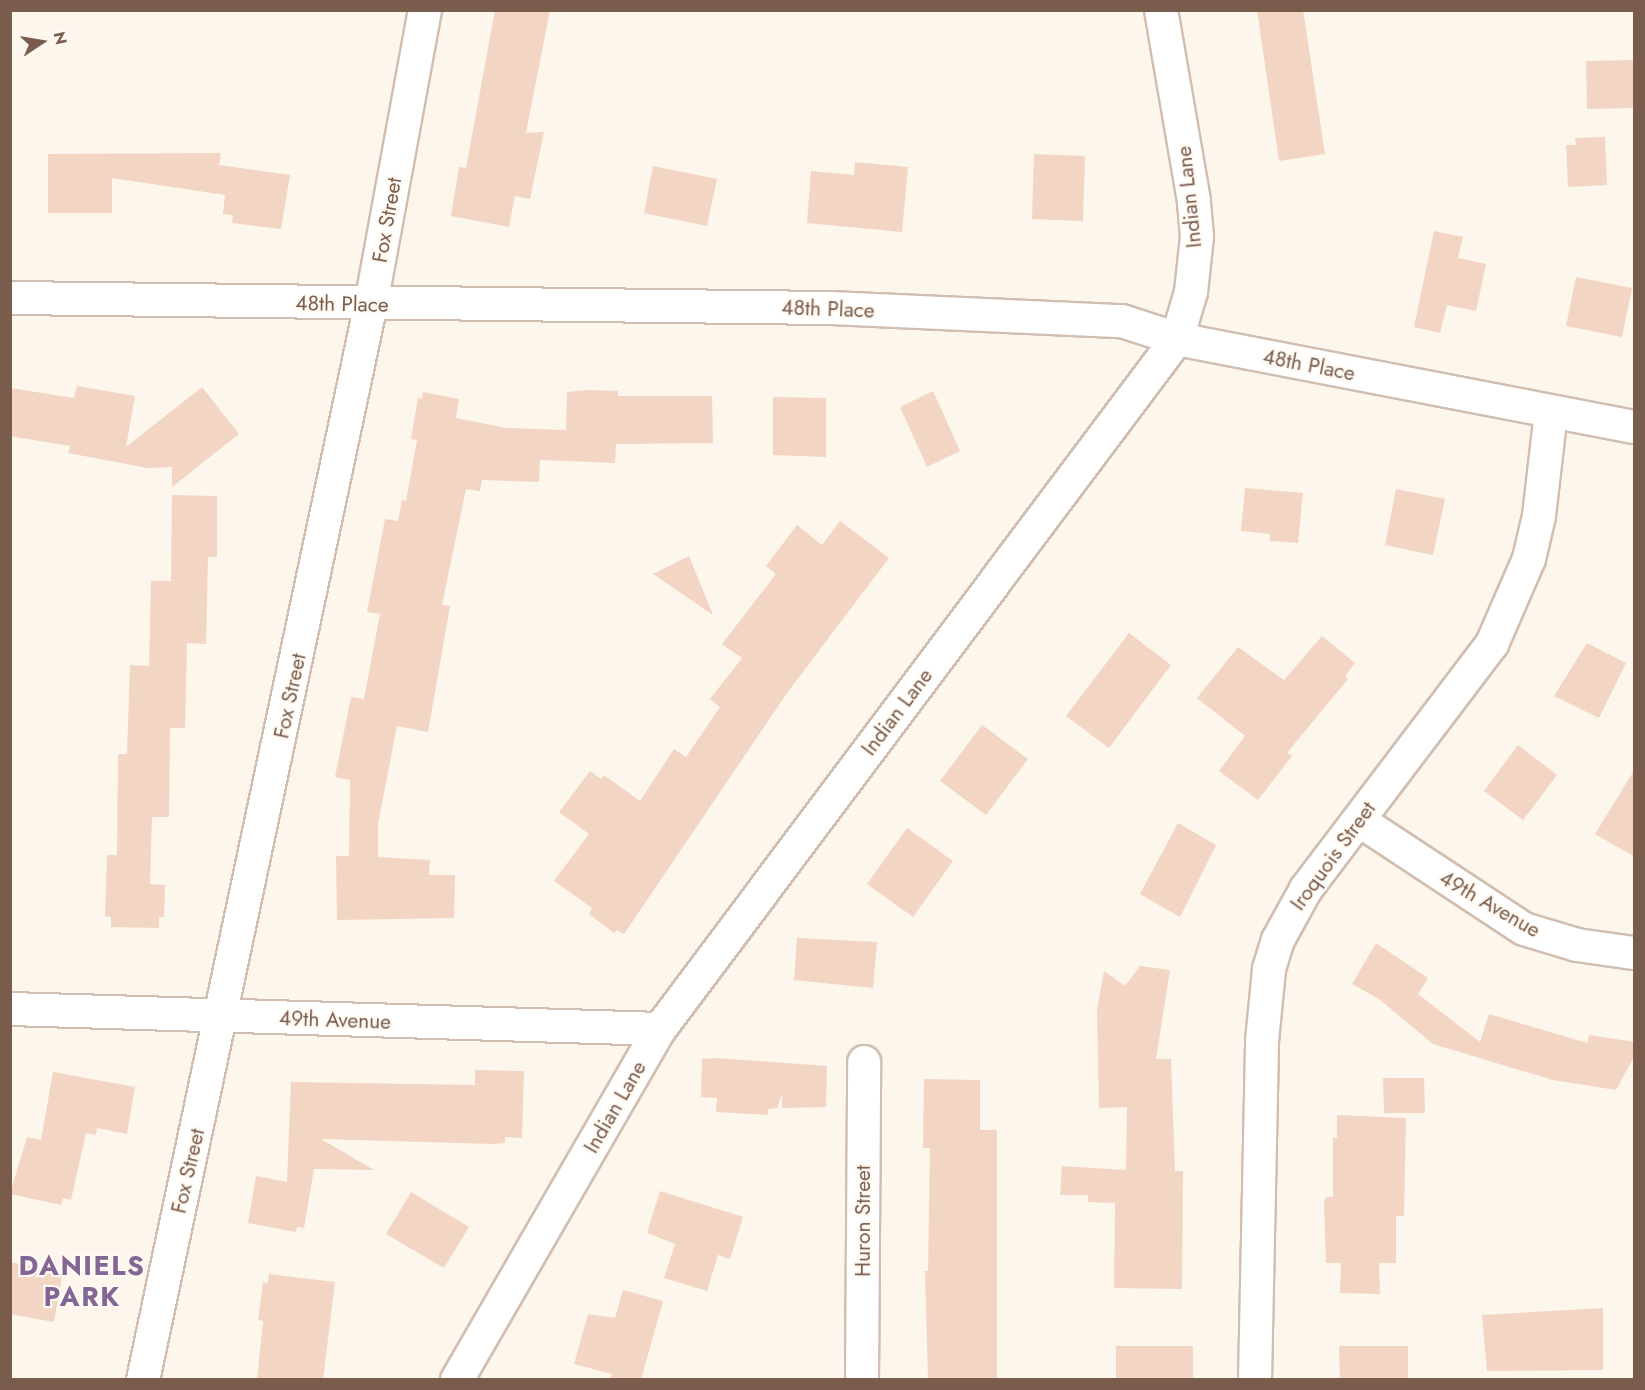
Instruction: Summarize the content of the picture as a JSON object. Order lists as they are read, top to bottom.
{
  "streets": {
    "street": [
      "Indian Lane",
      "Fox Street",
      "48th Place",
      "Iroquois Street",
      "49th Avenue",
      "Huron Street"
    ]
  },
  "crossings": [
    ["Indian Lane", "48th Place"],
    ["Indian Lane", "49th Avenue"],
    ["Fox Street", "48th Place"],
    ["Fox Street", "49th Avenue"],
    ["48th Place", "Iroquois Street"],
    ["Iroquois Street", "49th Avenue"]
  ],
  "districts": ["DANIELS PARK"],
  "north": "right"
}
